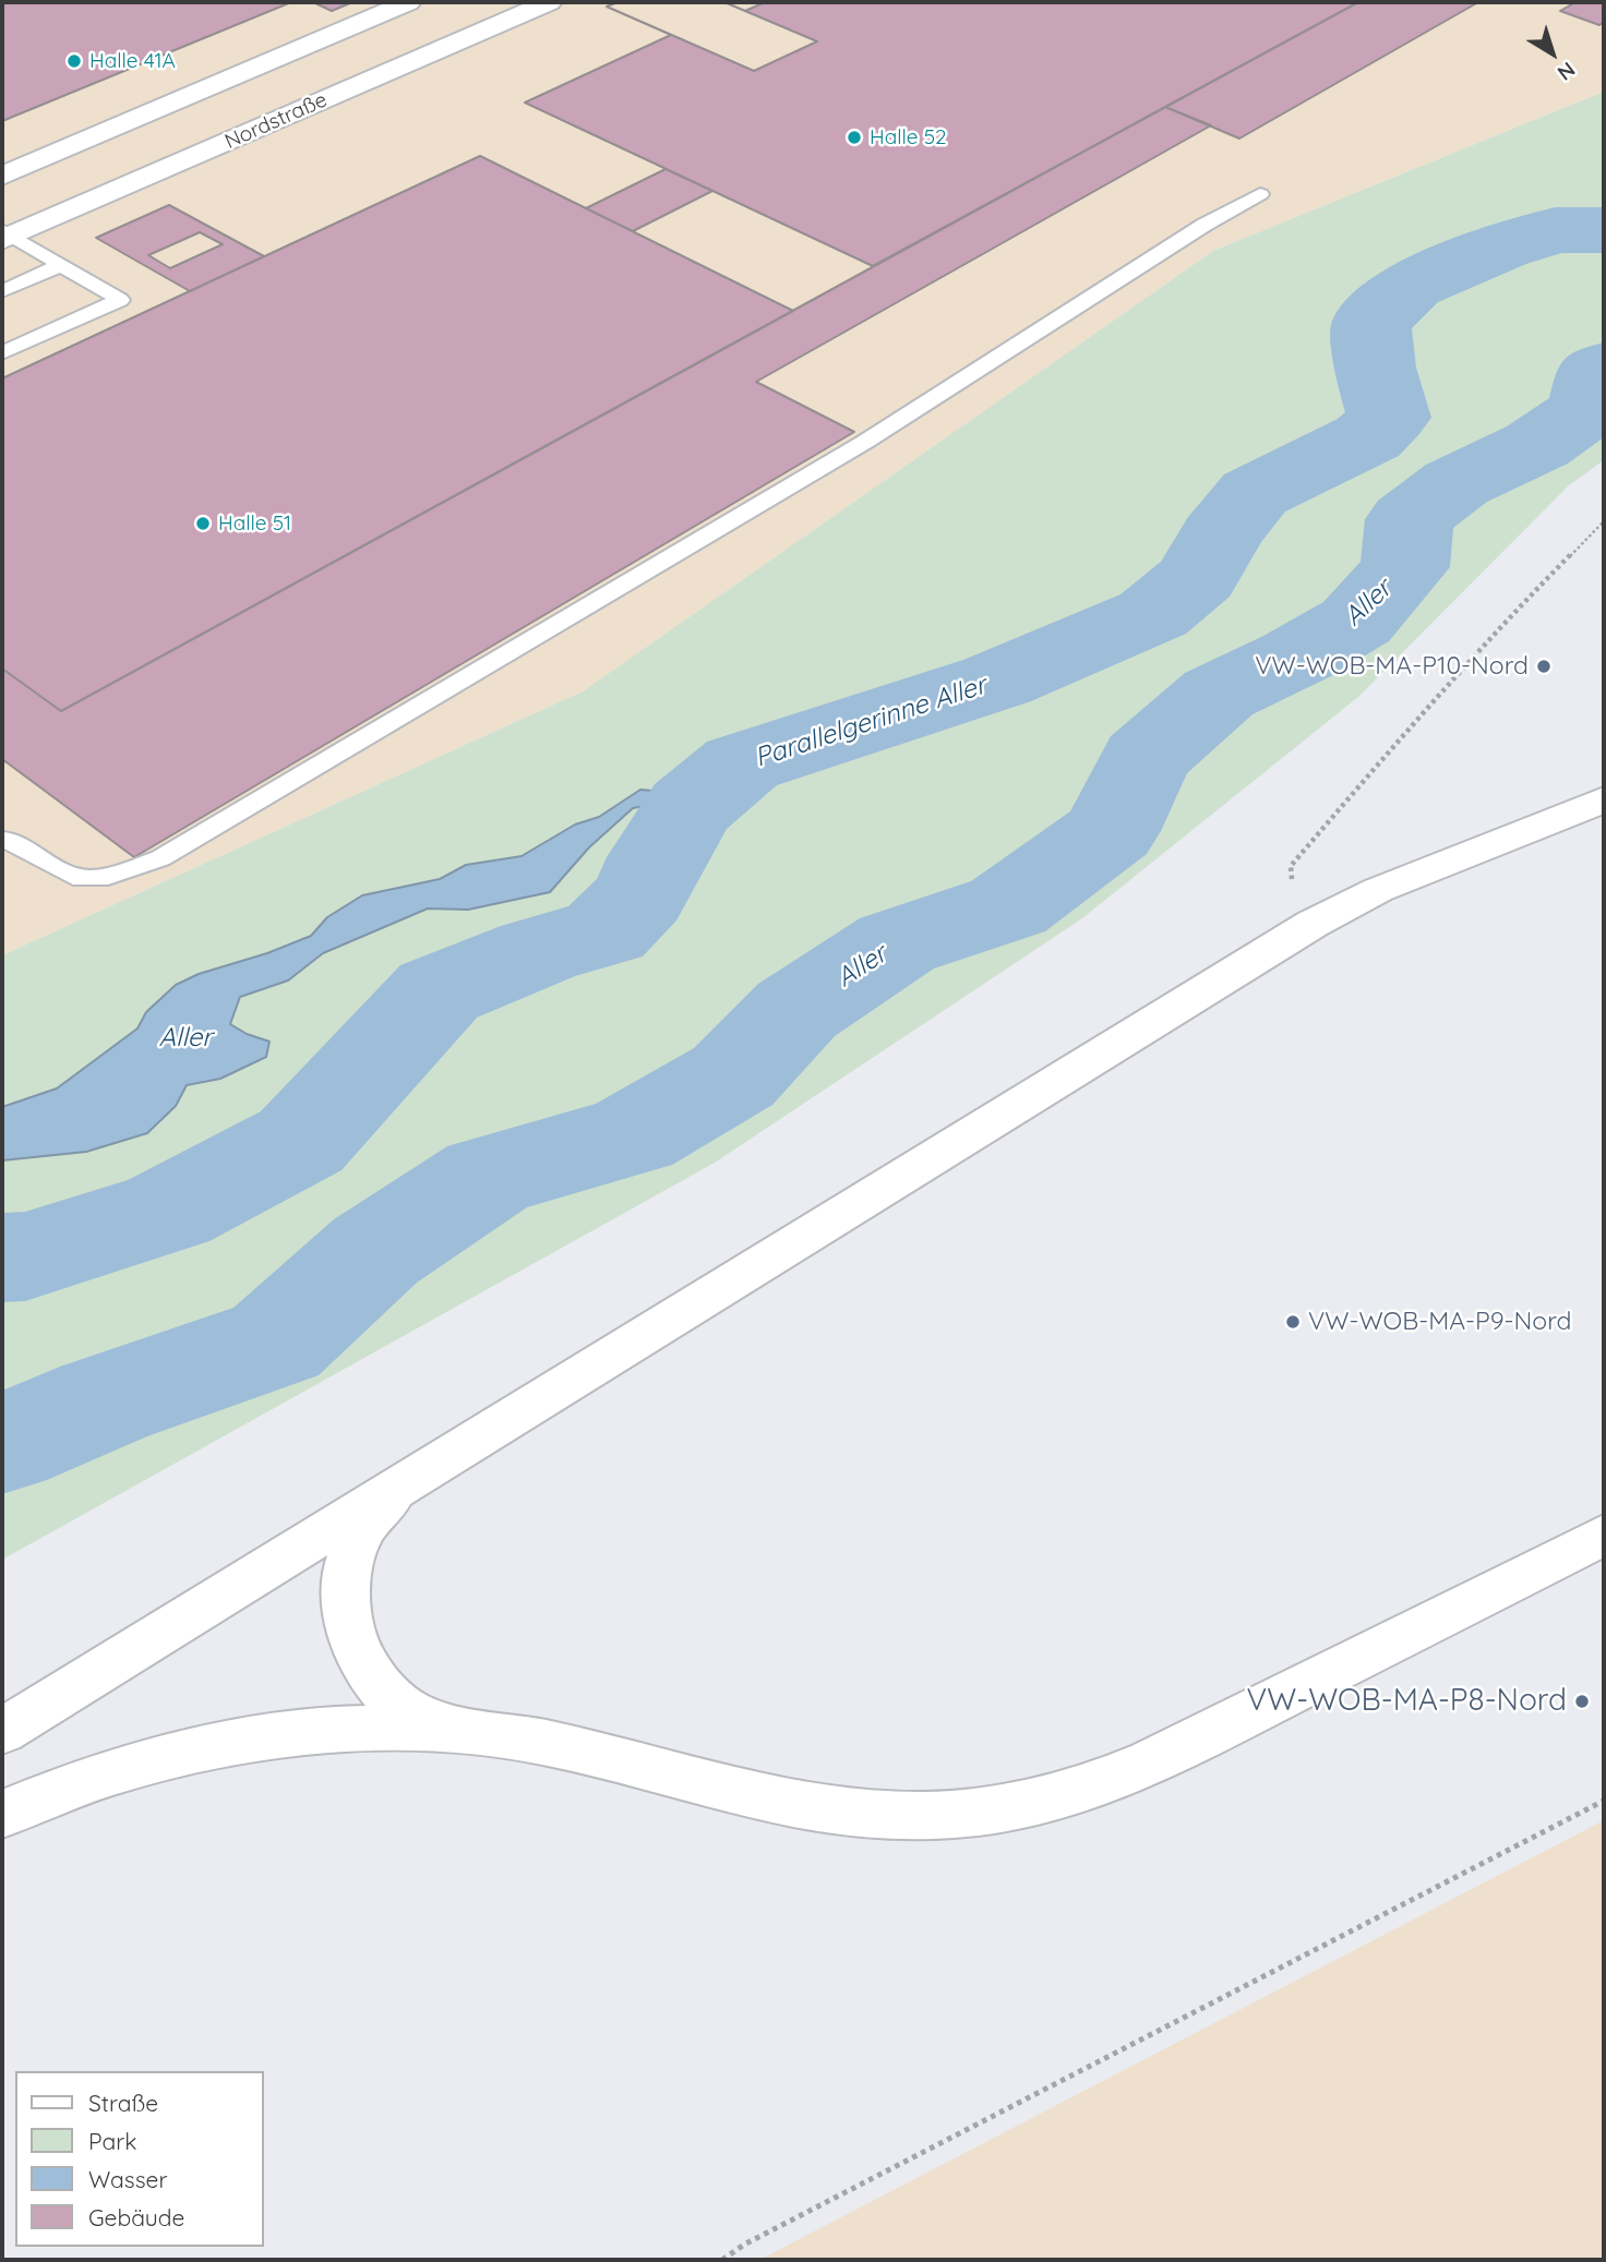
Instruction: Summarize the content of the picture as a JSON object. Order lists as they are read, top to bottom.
{
  "streets": {
    "street": ["Nordstraße"]
  },
  "water": ["Aller", "Parallelgerinne Aller"],
  "places": [
    "Halle 41A",
    "Halle 52",
    "Halle 51",
    "VW-WOB-MA-P10-Nord",
    "VW-WOB-MA-P9-Nord",
    "VW-WOB-MA-P8-Nord"
  ],
  "legend": [
    "Straße",
    "Park",
    "Wasser",
    "Gebäude"
  ],
  "north": "bottom right"
}
